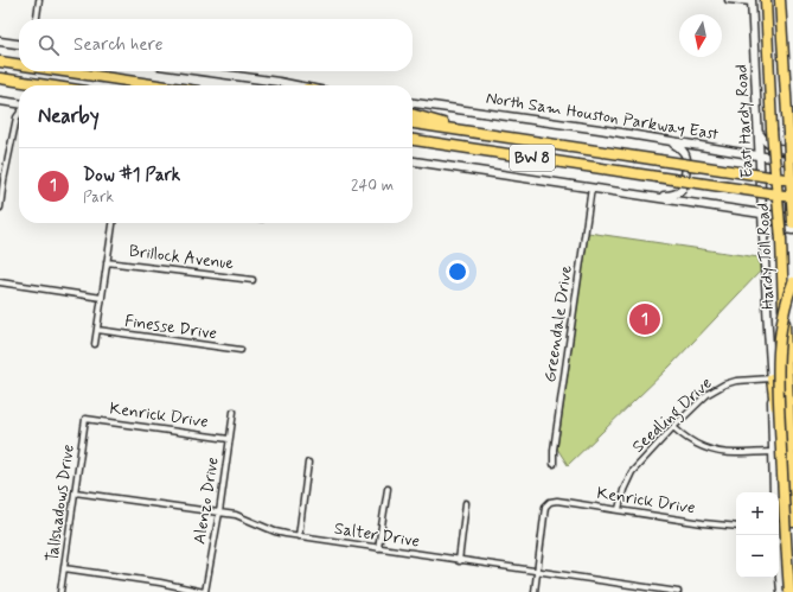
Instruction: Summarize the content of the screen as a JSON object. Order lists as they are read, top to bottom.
{
  "streets": {
    "highway": ["North Sam Houston Parkway East", "BW 8", "Hardy Toll Road"],
    "main road": ["East Hardy Road"],
    "street": [
      "Brillock Avenue",
      "Greendale Drive",
      "Finesse Drive",
      "Kenrick Drive",
      "Seedling Drive",
      "Alenzo Drive",
      "Tallshadows Drive",
      "Salter Drive"
    ]
  },
  "crossings": [
    ["North Sam Houston Parkway East", "East Hardy Road"],
    ["East Hardy Road", "Seedling Drive"],
    ["Kenrick Drive", "Seedling Drive"],
    ["Kenrick Drive", "Alenzo Drive"],
    ["Kenrick Drive", "Tallshadows Drive"],
    ["Kenrick Drive", "Salter Drive"],
    ["Alenzo Drive", "Salter Drive"],
    ["Tallshadows Drive", "Salter Drive"]
  ],
  "north": "bottom",
  "page": {
    "search": "Search here",
    "heading": "Nearby",
    "list": [
      {
        "mark": "1",
        "name": "Dow #1 Park",
        "note": "Park",
        "value": "240 m"
      }
    ],
    "pins": "1",
    "map_buttons": ["+", "−"]
  }
}
